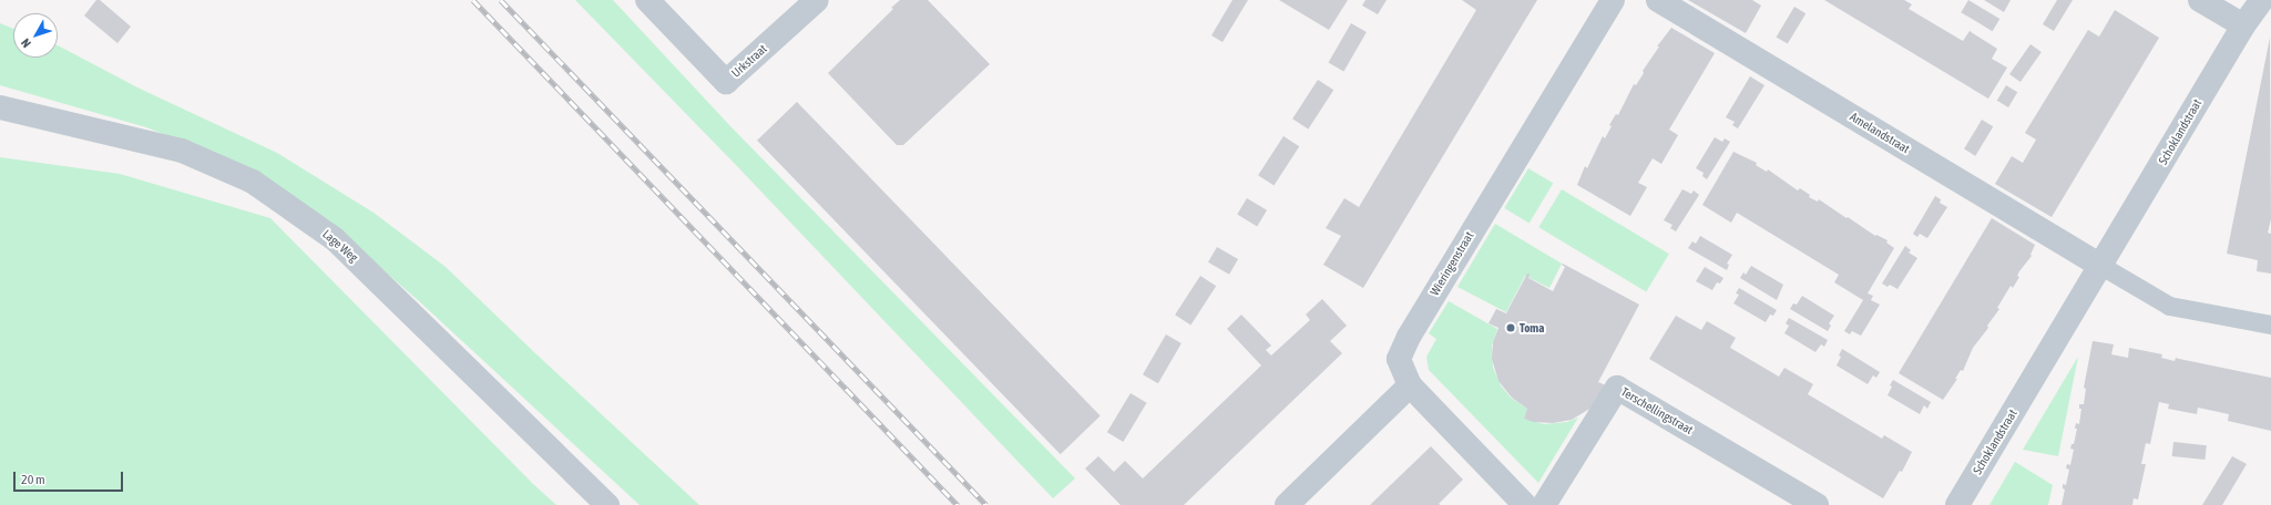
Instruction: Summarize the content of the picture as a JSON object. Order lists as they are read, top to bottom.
{
  "streets": {
    "street": [
      "Urkstraat",
      "Schoklandstraat",
      "Amelandstraat",
      "Lage Weg",
      "Wieringenstraat",
      "Terschellingstraat"
    ]
  },
  "crossings": [
    ["Schoklandstraat", "Amelandstraat"]
  ],
  "places": ["Toma"],
  "scale_bar": "20 m",
  "north": "bottom left"
}
